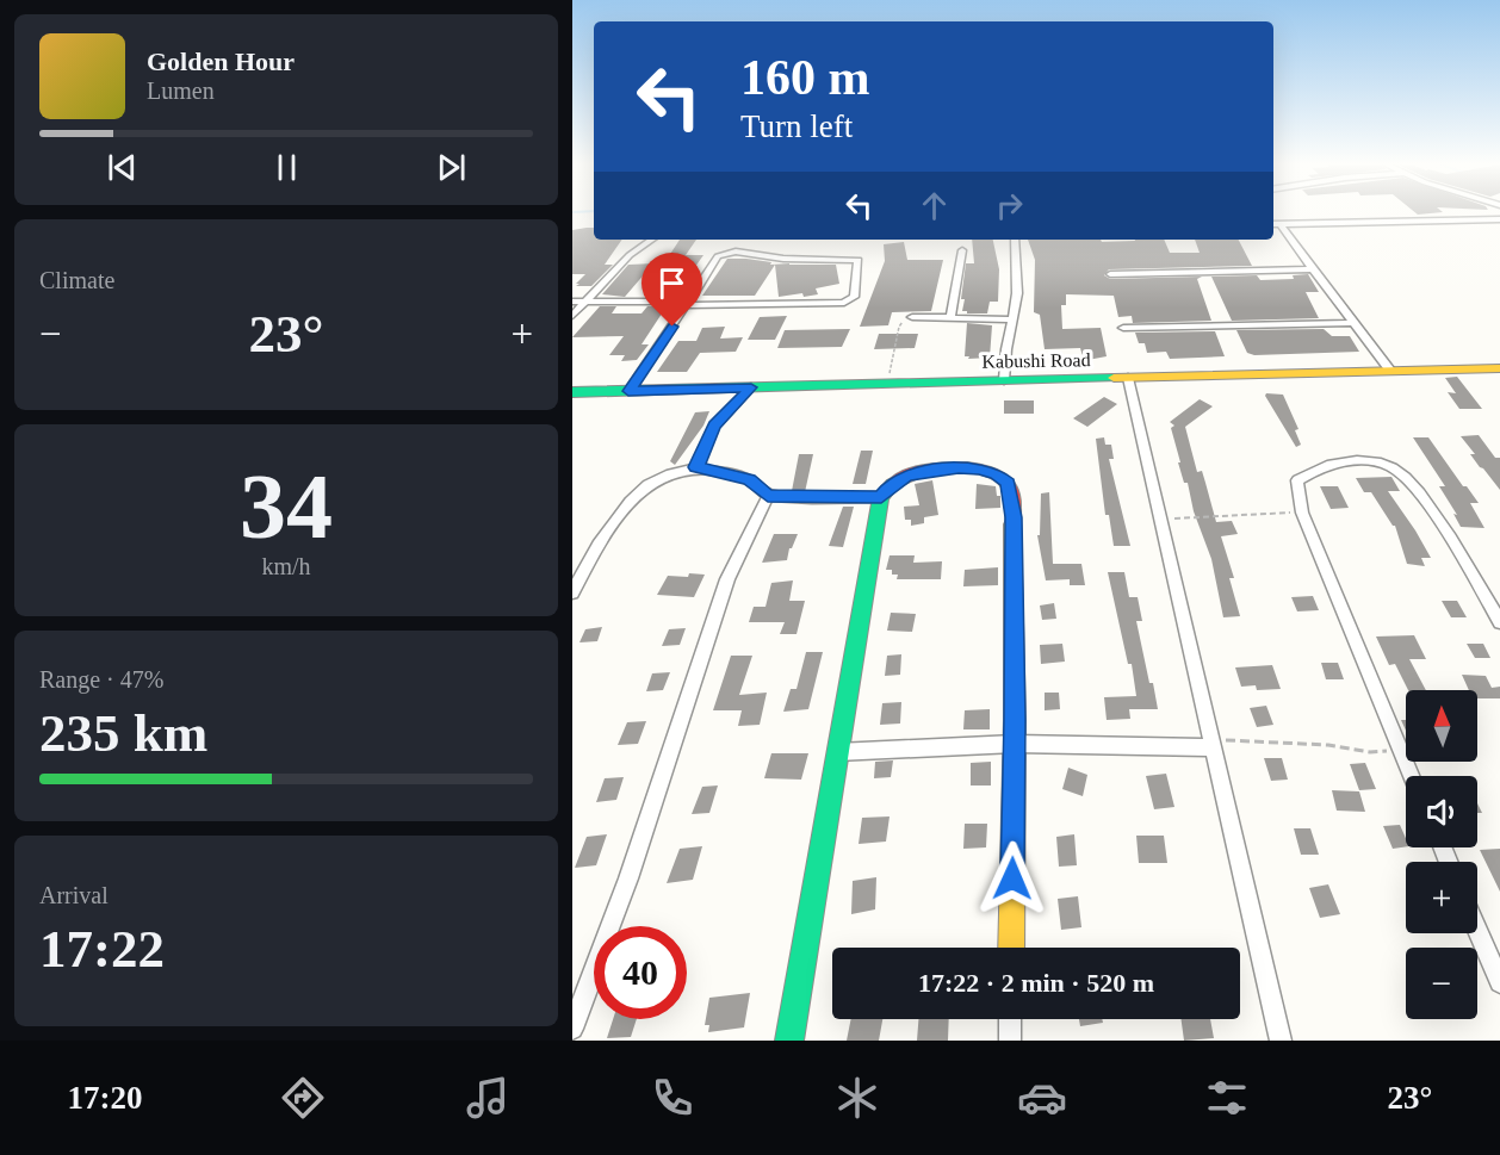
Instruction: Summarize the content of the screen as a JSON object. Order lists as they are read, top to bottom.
{
  "streets": {
    "main road": ["Kabushi Road"]
  },
  "north": "top",
  "page": {
    "turn": ["160 m", "Turn left"],
    "song": ["Golden Hour", "Lumen"],
    "tile": [
      "Climate",
      ["34", "km/h"],
      ["Range · 47%", "235 km"],
      ["Arrival", "17:22"]
    ],
    "heat": ["−", "23°", "+"],
    "map_buttons": ["+", "−"],
    "limit": "40",
    "trip": "17:22 · 2 min · 520 m",
    "tabs": ["17:20", "23°"]
  }
}
